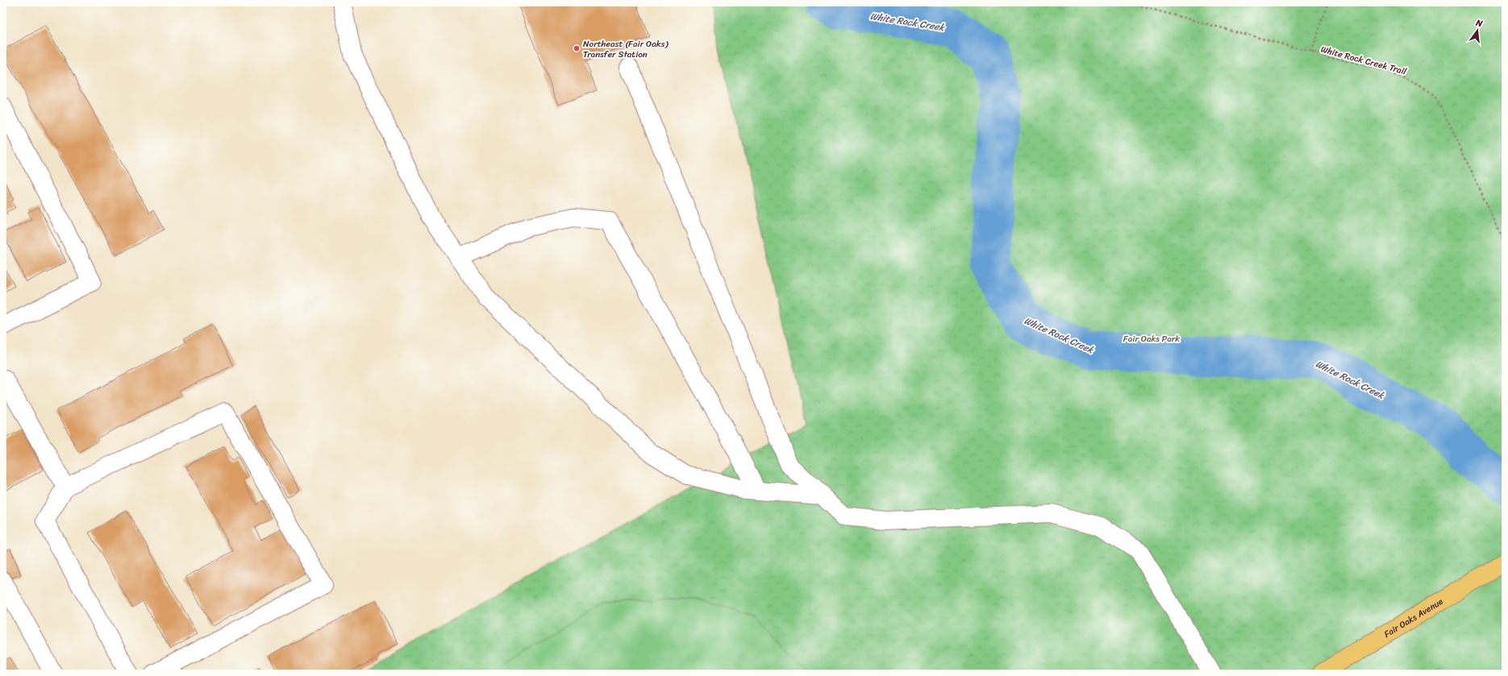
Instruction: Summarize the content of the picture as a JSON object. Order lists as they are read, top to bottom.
{
  "streets": {
    "main road": ["Fair Oaks Avenue"],
    "path": ["White Rock Creek Trail"]
  },
  "water": ["White Rock Creek"],
  "parks": ["Fair Oaks Park"],
  "places": ["Northeast (Fair Oaks) Transfer Station"],
  "north": "top"
}
